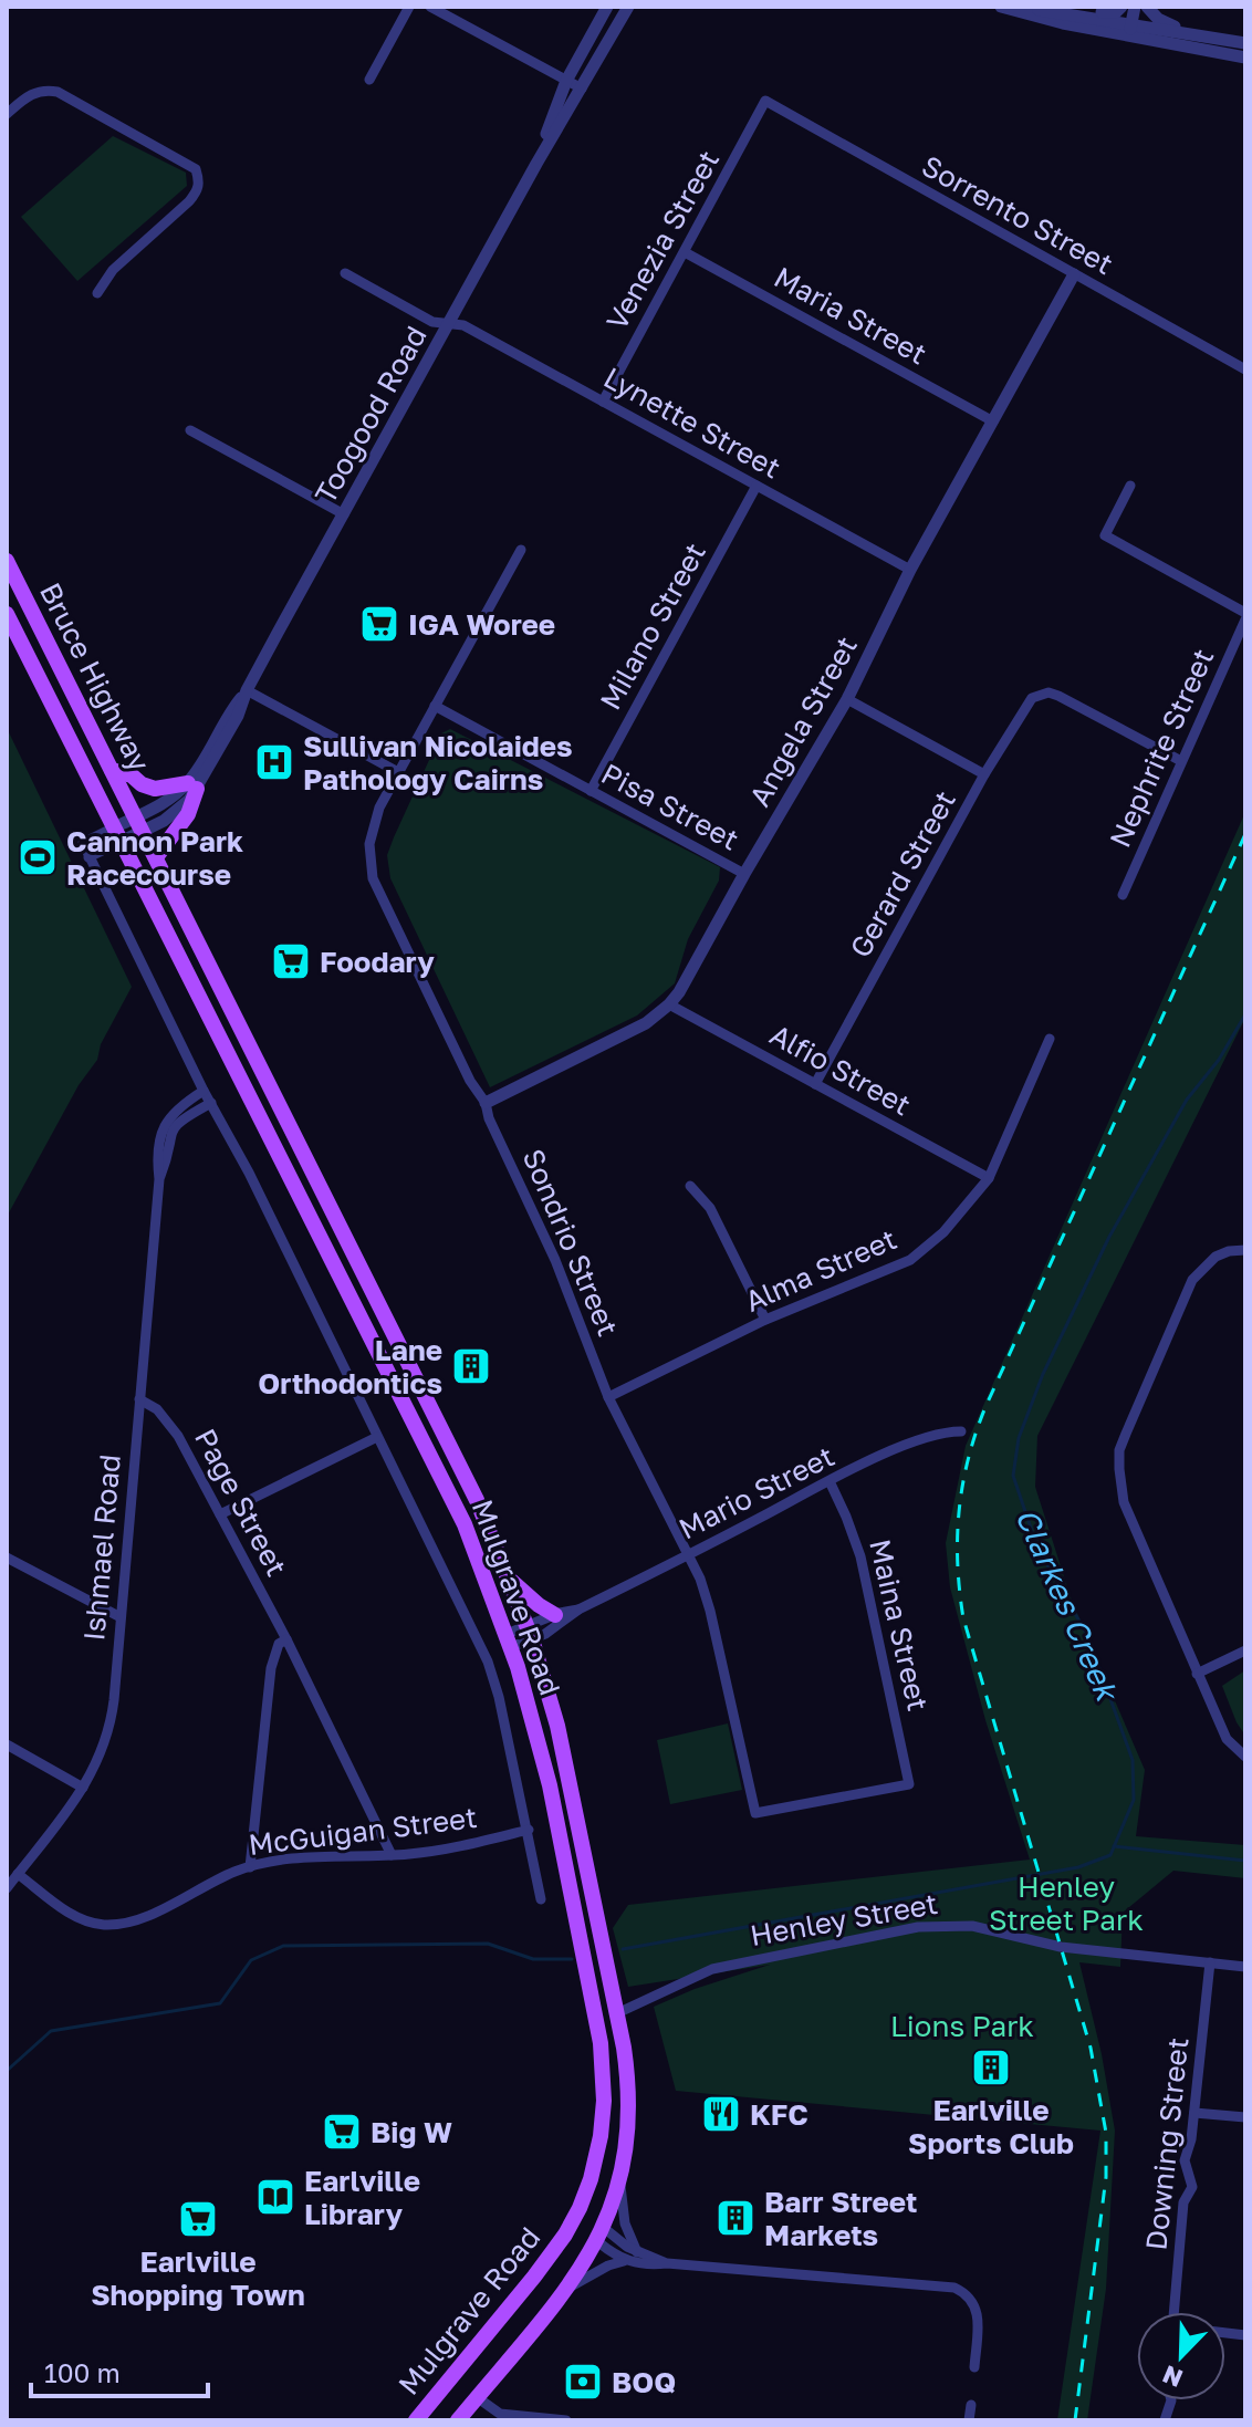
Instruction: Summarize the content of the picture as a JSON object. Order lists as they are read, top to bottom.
{
  "streets": {
    "main road": ["Bruce Highway", "Mulgrave Road"],
    "street": [
      "Sorrento Street",
      "Venezia Street",
      "Maria Street",
      "Toogood Road",
      "Lynette Street",
      "Milano Street",
      "Angela Street",
      "Nephrite Street",
      "Pisa Street",
      "Gerard Street",
      "Alfio Street",
      "Sondrio Street",
      "Alma Street",
      "Mario Street",
      "Page Street",
      "Ishmael Road",
      "Maina Street",
      "McGuigan Street",
      "Henley Street",
      "Downing Street"
    ]
  },
  "crossings": [
    ["Sorrento Street", "Venezia Street"],
    ["Sorrento Street", "Angela Street"],
    ["Venezia Street", "Maria Street"],
    ["Venezia Street", "Lynette Street"],
    ["Maria Street", "Angela Street"],
    ["Toogood Road", "Lynette Street"],
    ["Toogood Road", "Bruce Highway"],
    ["Toogood Road", "Mulgrave Road"],
    ["Lynette Street", "Milano Street"],
    ["Lynette Street", "Angela Street"],
    ["Milano Street", "Pisa Street"],
    ["Bruce Highway", "Mulgrave Road"],
    ["Angela Street", "Pisa Street"],
    ["Angela Street", "Alfio Street"],
    ["Angela Street", "Sondrio Street"],
    ["Nephrite Street", "Gerard Street"],
    ["Pisa Street", "Sondrio Street"],
    ["Gerard Street", "Alfio Street"],
    ["Alfio Street", "Alma Street"],
    ["Sondrio Street", "Alma Street"],
    ["Sondrio Street", "Mario Street"],
    ["Sondrio Street", "Maina Street"],
    ["Mario Street", "Mulgrave Road"],
    ["Mario Street", "Maina Street"],
    ["Page Street", "Ishmael Road"],
    ["Page Street", "McGuigan Street"],
    ["Ishmael Road", "Mulgrave Road"],
    ["Ishmael Road", "McGuigan Street"],
    ["Mulgrave Road", "McGuigan Street"],
    ["Mulgrave Road", "Henley Street"],
    ["Henley Street", "Downing Street"]
  ],
  "water": ["Clarkes Creek"],
  "parks": ["Henley Street Park", "Lions Park"],
  "places": {
    "supermarket": [
      "IGA Woree",
      "Foodary",
      "Big W",
      "Earlville Shopping Town"
    ],
    "hospital": ["Sullivan Nicolaides Pathology Cairns"],
    "sports": ["Cannon Park Racecourse"],
    "building": ["Lane Orthodontics", "Earlville Sports Club", "Barr Street Markets"],
    "restaurant": ["KFC"],
    "library": ["Earlville Library"],
    "bank": ["BOQ"]
  },
  "scale_bar": "100 m",
  "north": "bottom left"
}
